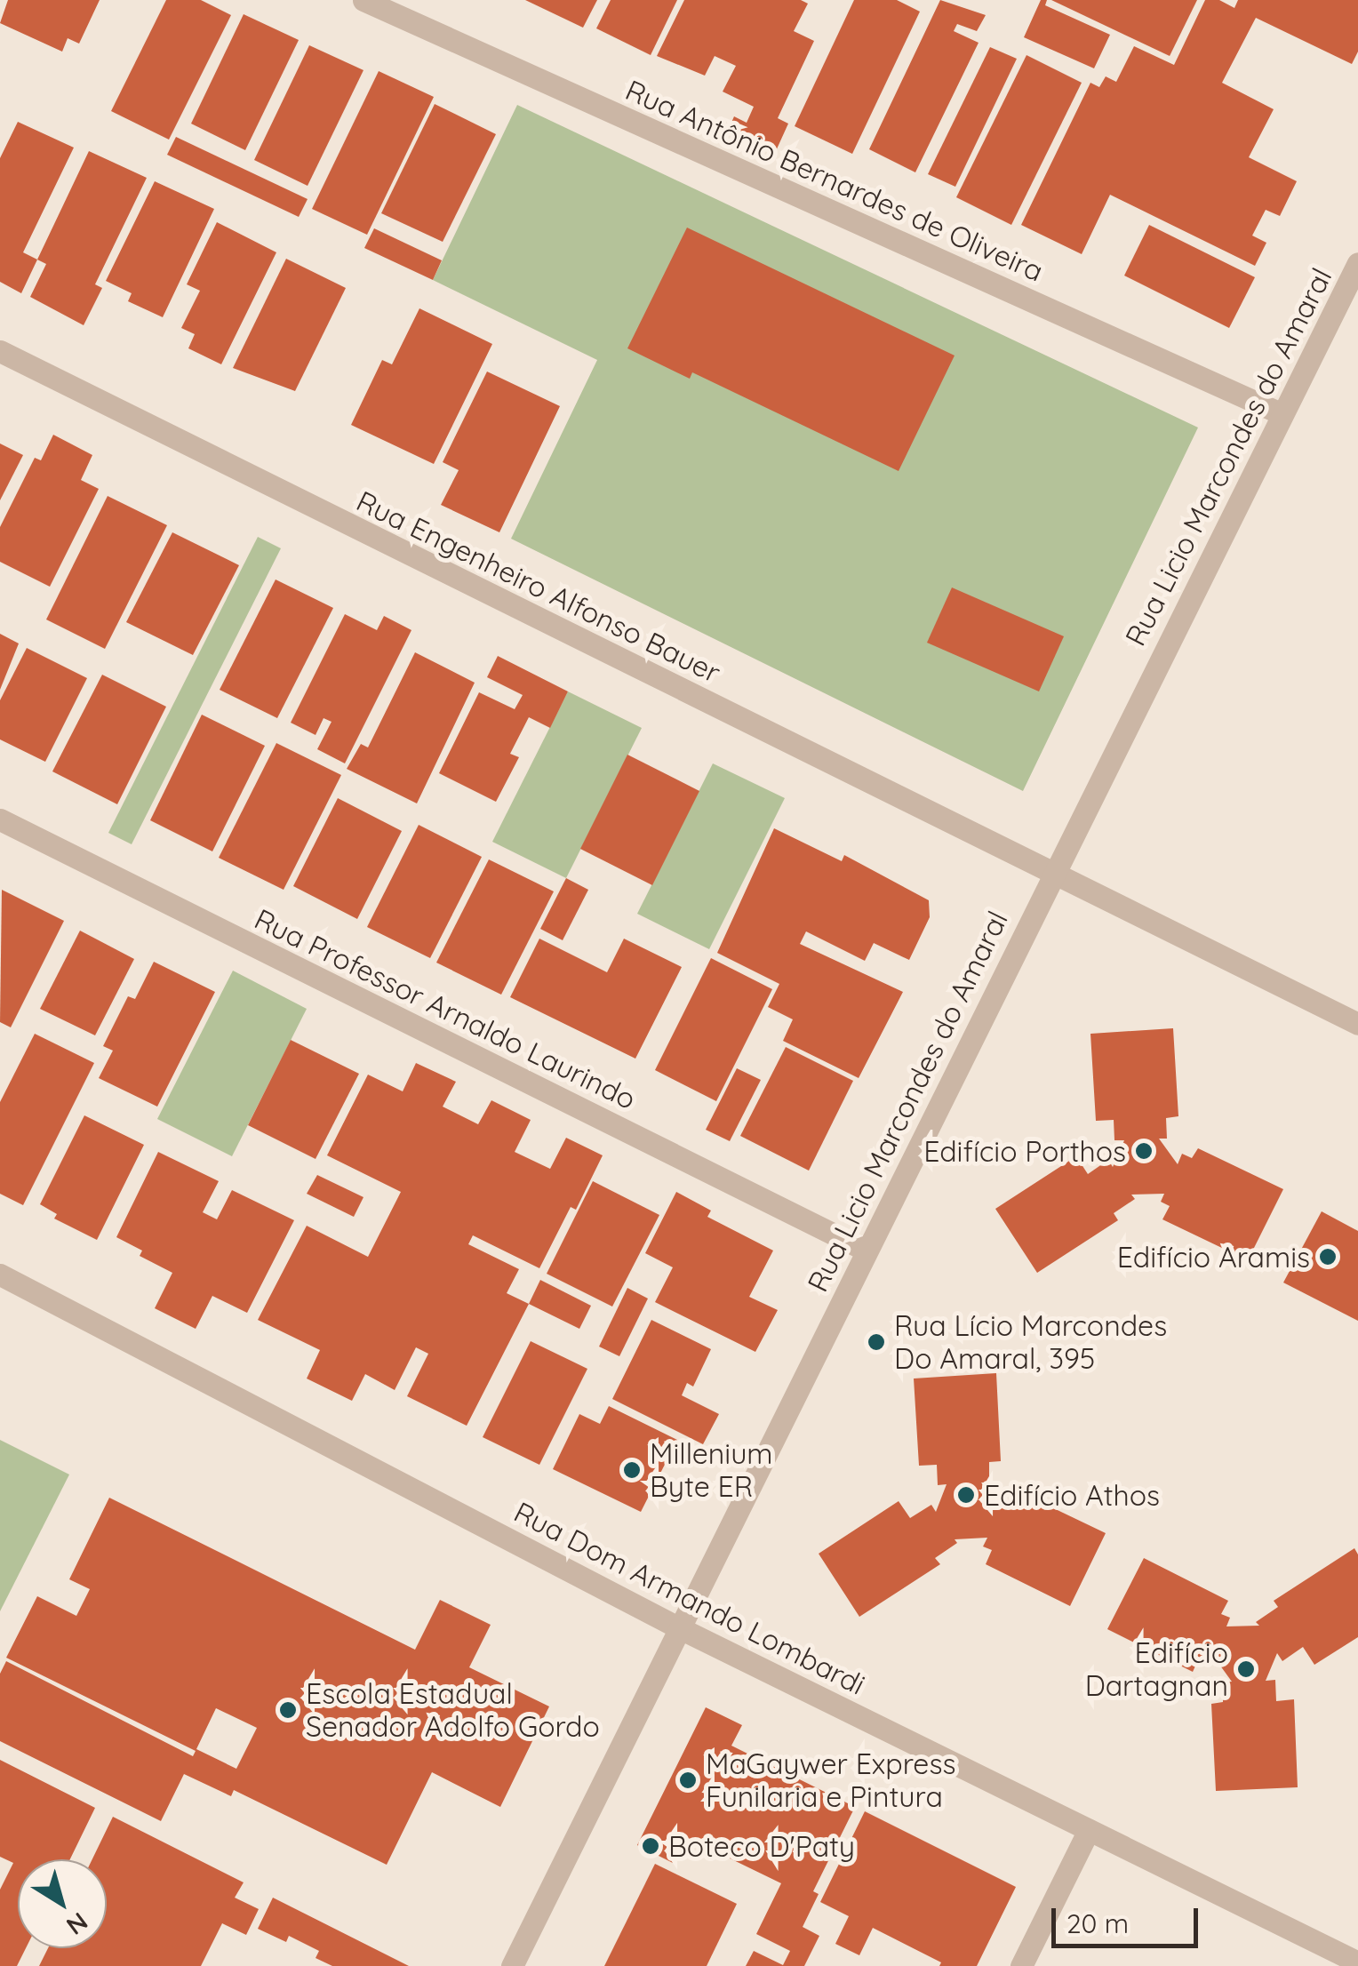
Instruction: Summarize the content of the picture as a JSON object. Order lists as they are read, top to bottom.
{
  "streets": {
    "street": [
      "Rua Antônio Bernardes de Oliveira",
      "Rua Licio Marcondes do Amaral",
      "Rua Engenheiro Alfonso Bauer",
      "Rua Professor Arnaldo Laurindo",
      "Rua Dom Armando Lombardi"
    ]
  },
  "crossings": [
    ["Rua Antônio Bernardes de Oliveira", "Rua Licio Marcondes do Amaral"],
    ["Rua Licio Marcondes do Amaral", "Rua Engenheiro Alfonso Bauer"],
    ["Rua Licio Marcondes do Amaral", "Rua Professor Arnaldo Laurindo"],
    ["Rua Licio Marcondes do Amaral", "Rua Dom Armando Lombardi"]
  ],
  "places": [
    "Edifício Porthos",
    "Edifício Aramis",
    "Rua Lício Marcondes Do Amaral, 395",
    "Millenium Byte ER",
    "Edifício Athos",
    "Edifício Dartagnan",
    "Escola Estadual Senador Adolfo Gordo",
    "MaGaywer Express Funilaria e Pintura",
    "Boteco D'Paty"
  ],
  "scale_bar": "20 m",
  "north": "bottom right"
}
